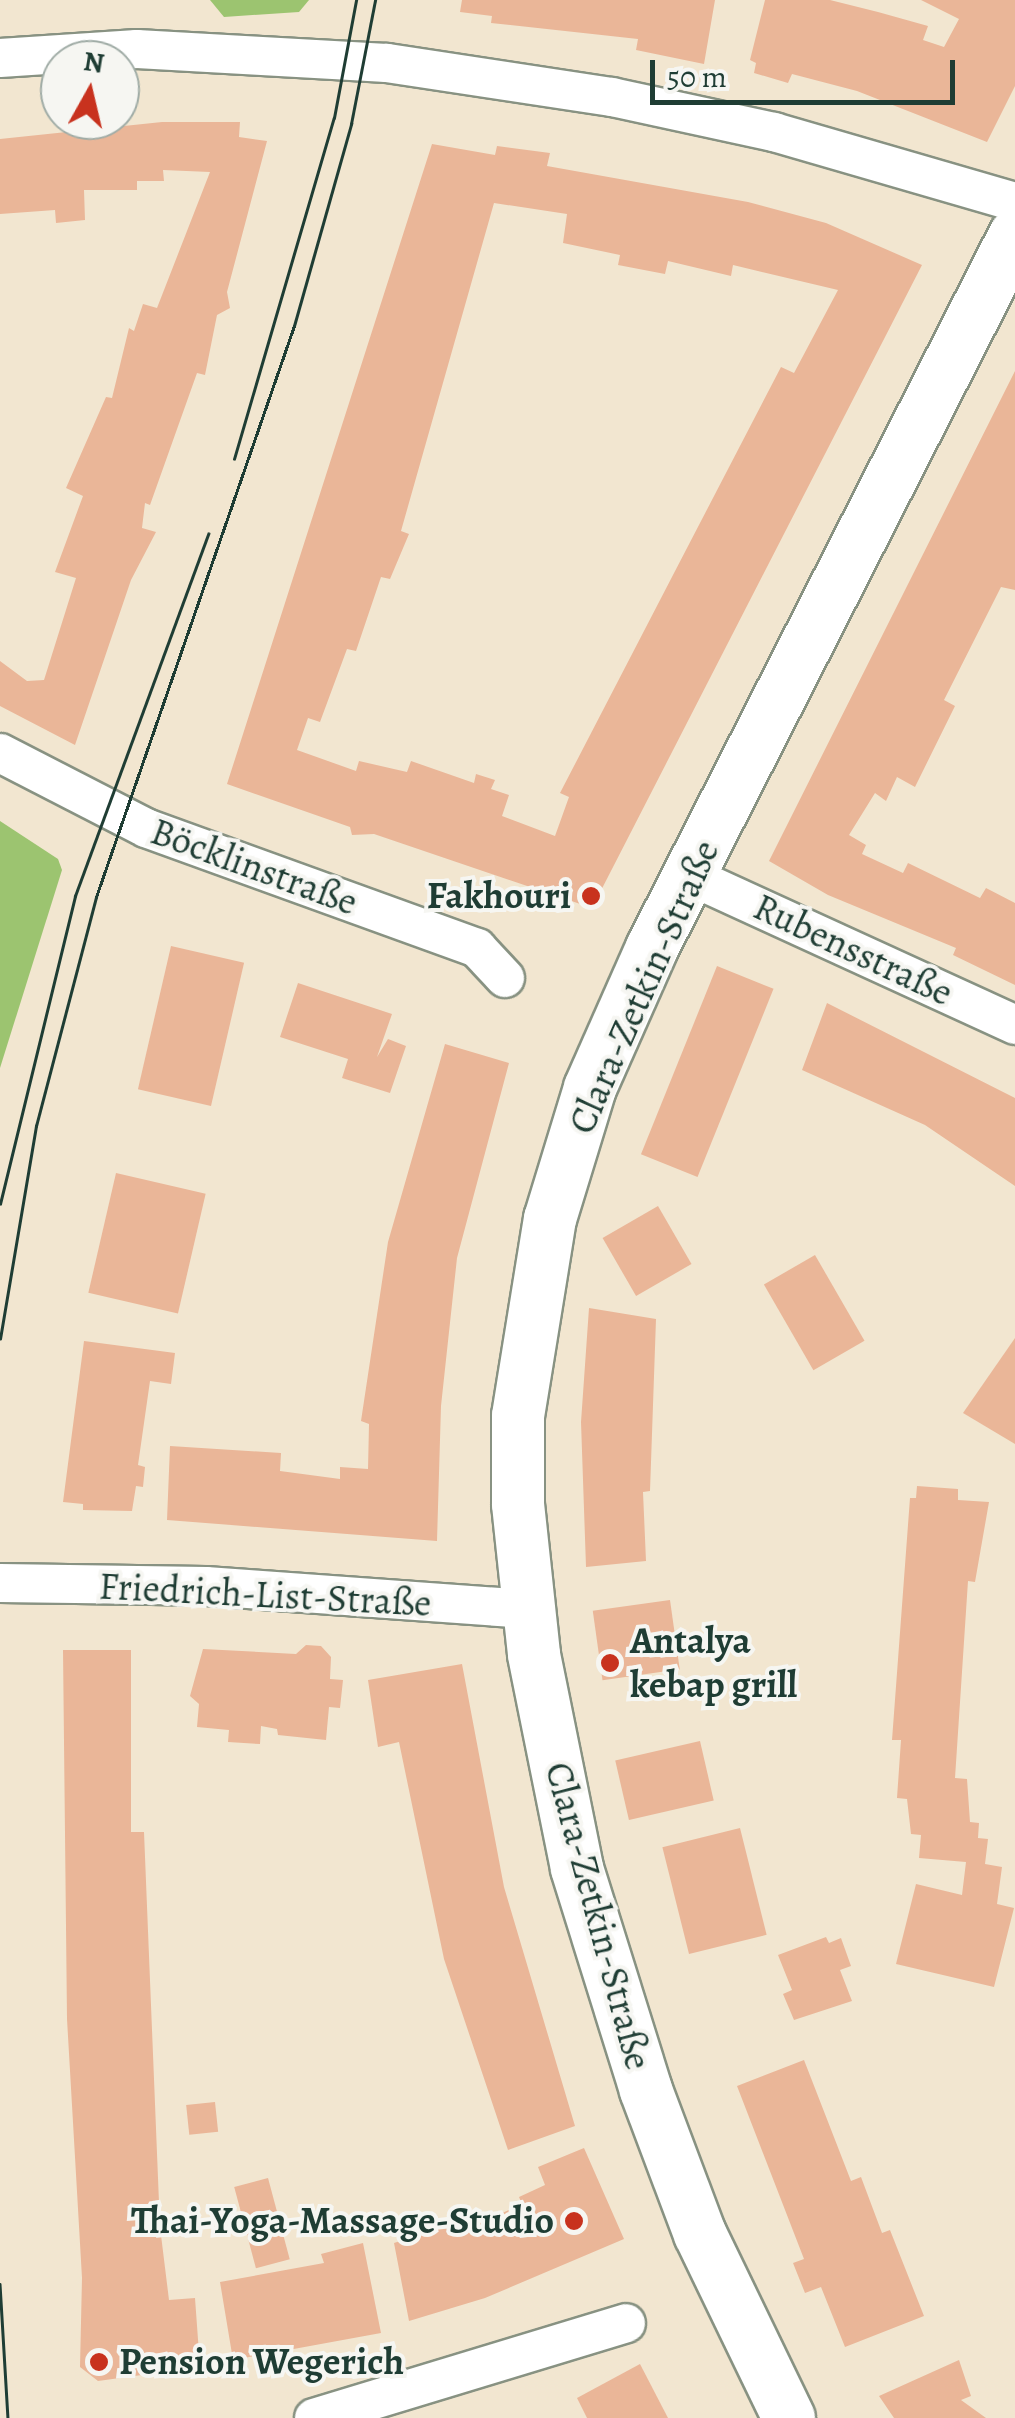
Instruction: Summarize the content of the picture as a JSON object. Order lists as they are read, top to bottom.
{
  "streets": {
    "main road": ["Clara-Zetkin-Straße"],
    "street": ["Böcklinstraße", "Rubensstraße", "Friedrich-List-Straße"]
  },
  "crossings": [
    ["Rubensstraße", "Clara-Zetkin-Straße"],
    ["Clara-Zetkin-Straße", "Friedrich-List-Straße"]
  ],
  "places": [
    "Fakhouri",
    "Antalya kebap grill",
    "Thai-Yoga-Massage-Studio",
    "Pension Wegerich"
  ],
  "scale_bar": "50 m",
  "north": "top"
}
